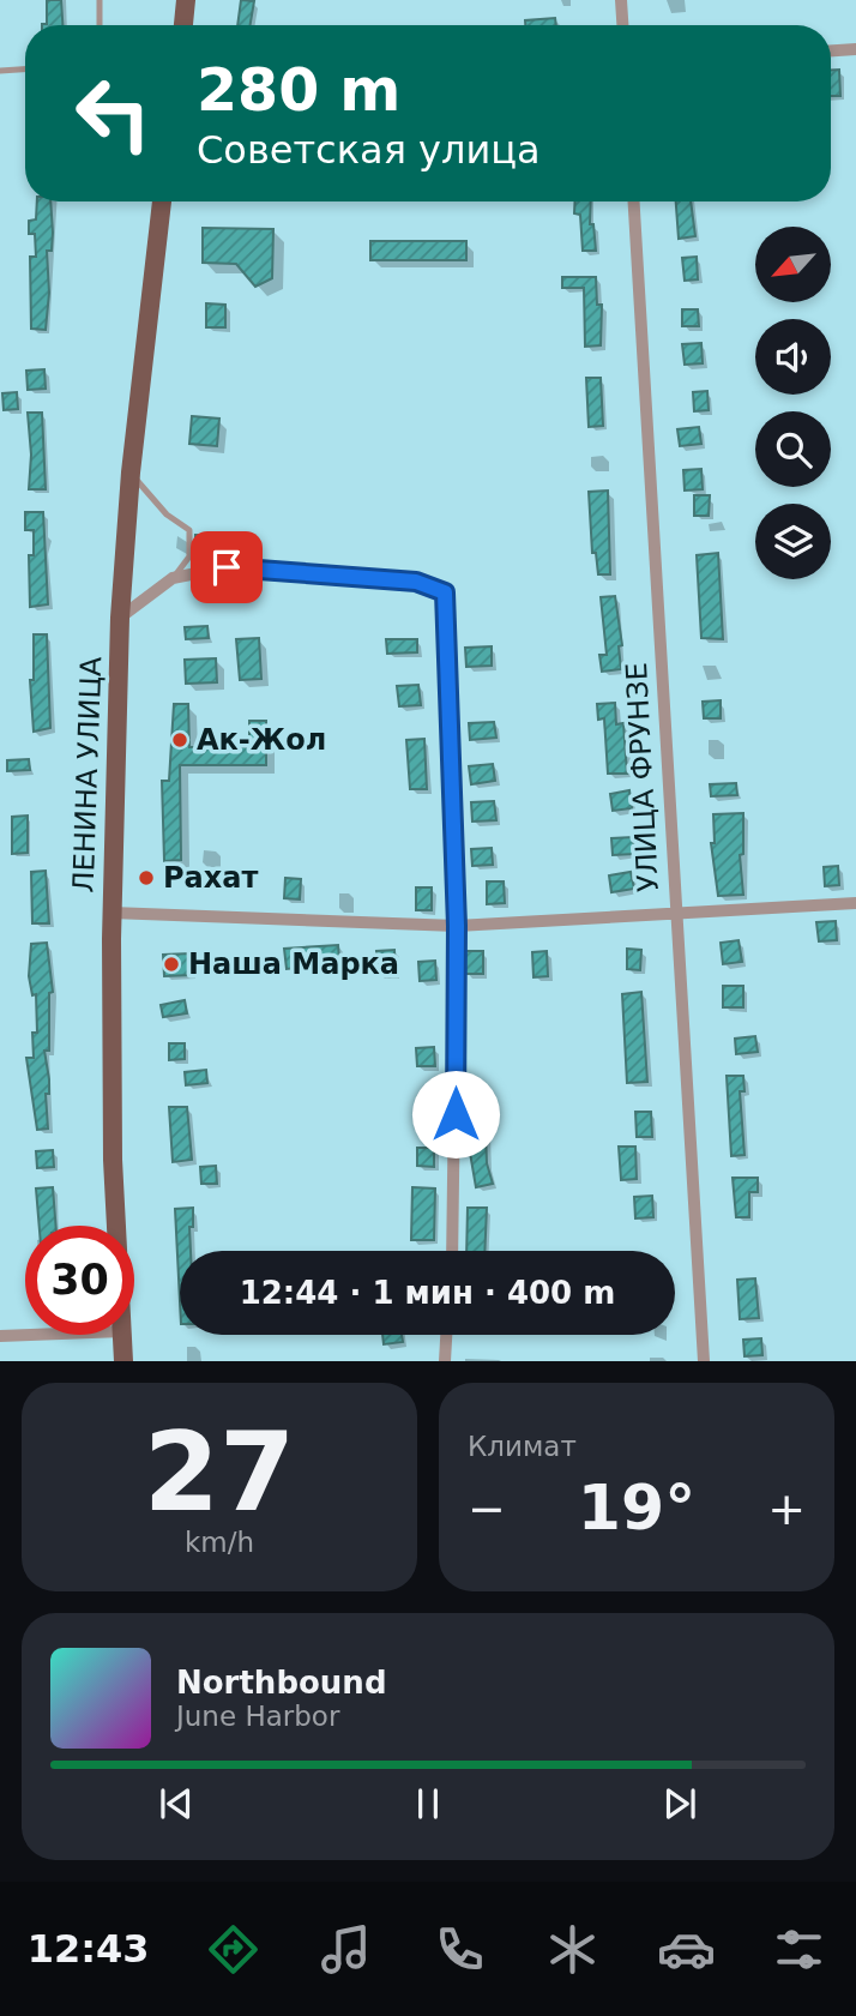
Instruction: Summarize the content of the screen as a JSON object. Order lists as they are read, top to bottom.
{
  "streets": {
    "main road": ["ЛЕНИНА УЛИЦА"],
    "street": ["УЛИЦА ФРУНЗЕ"]
  },
  "places": ["Ак-Жол", "Рахат", "Наша Марка"],
  "north": "bottom left",
  "page": {
    "turn": ["280 m", "Советская улица"],
    "limit": "30",
    "trip": "12:44 · 1 мин · 400 m",
    "tile": [
      ["27", "km/h"],
      "Климат"
    ],
    "heat": ["−", "19°", "+"],
    "song": ["Northbound", "June Harbor"],
    "tabs": "12:43"
  }
}
